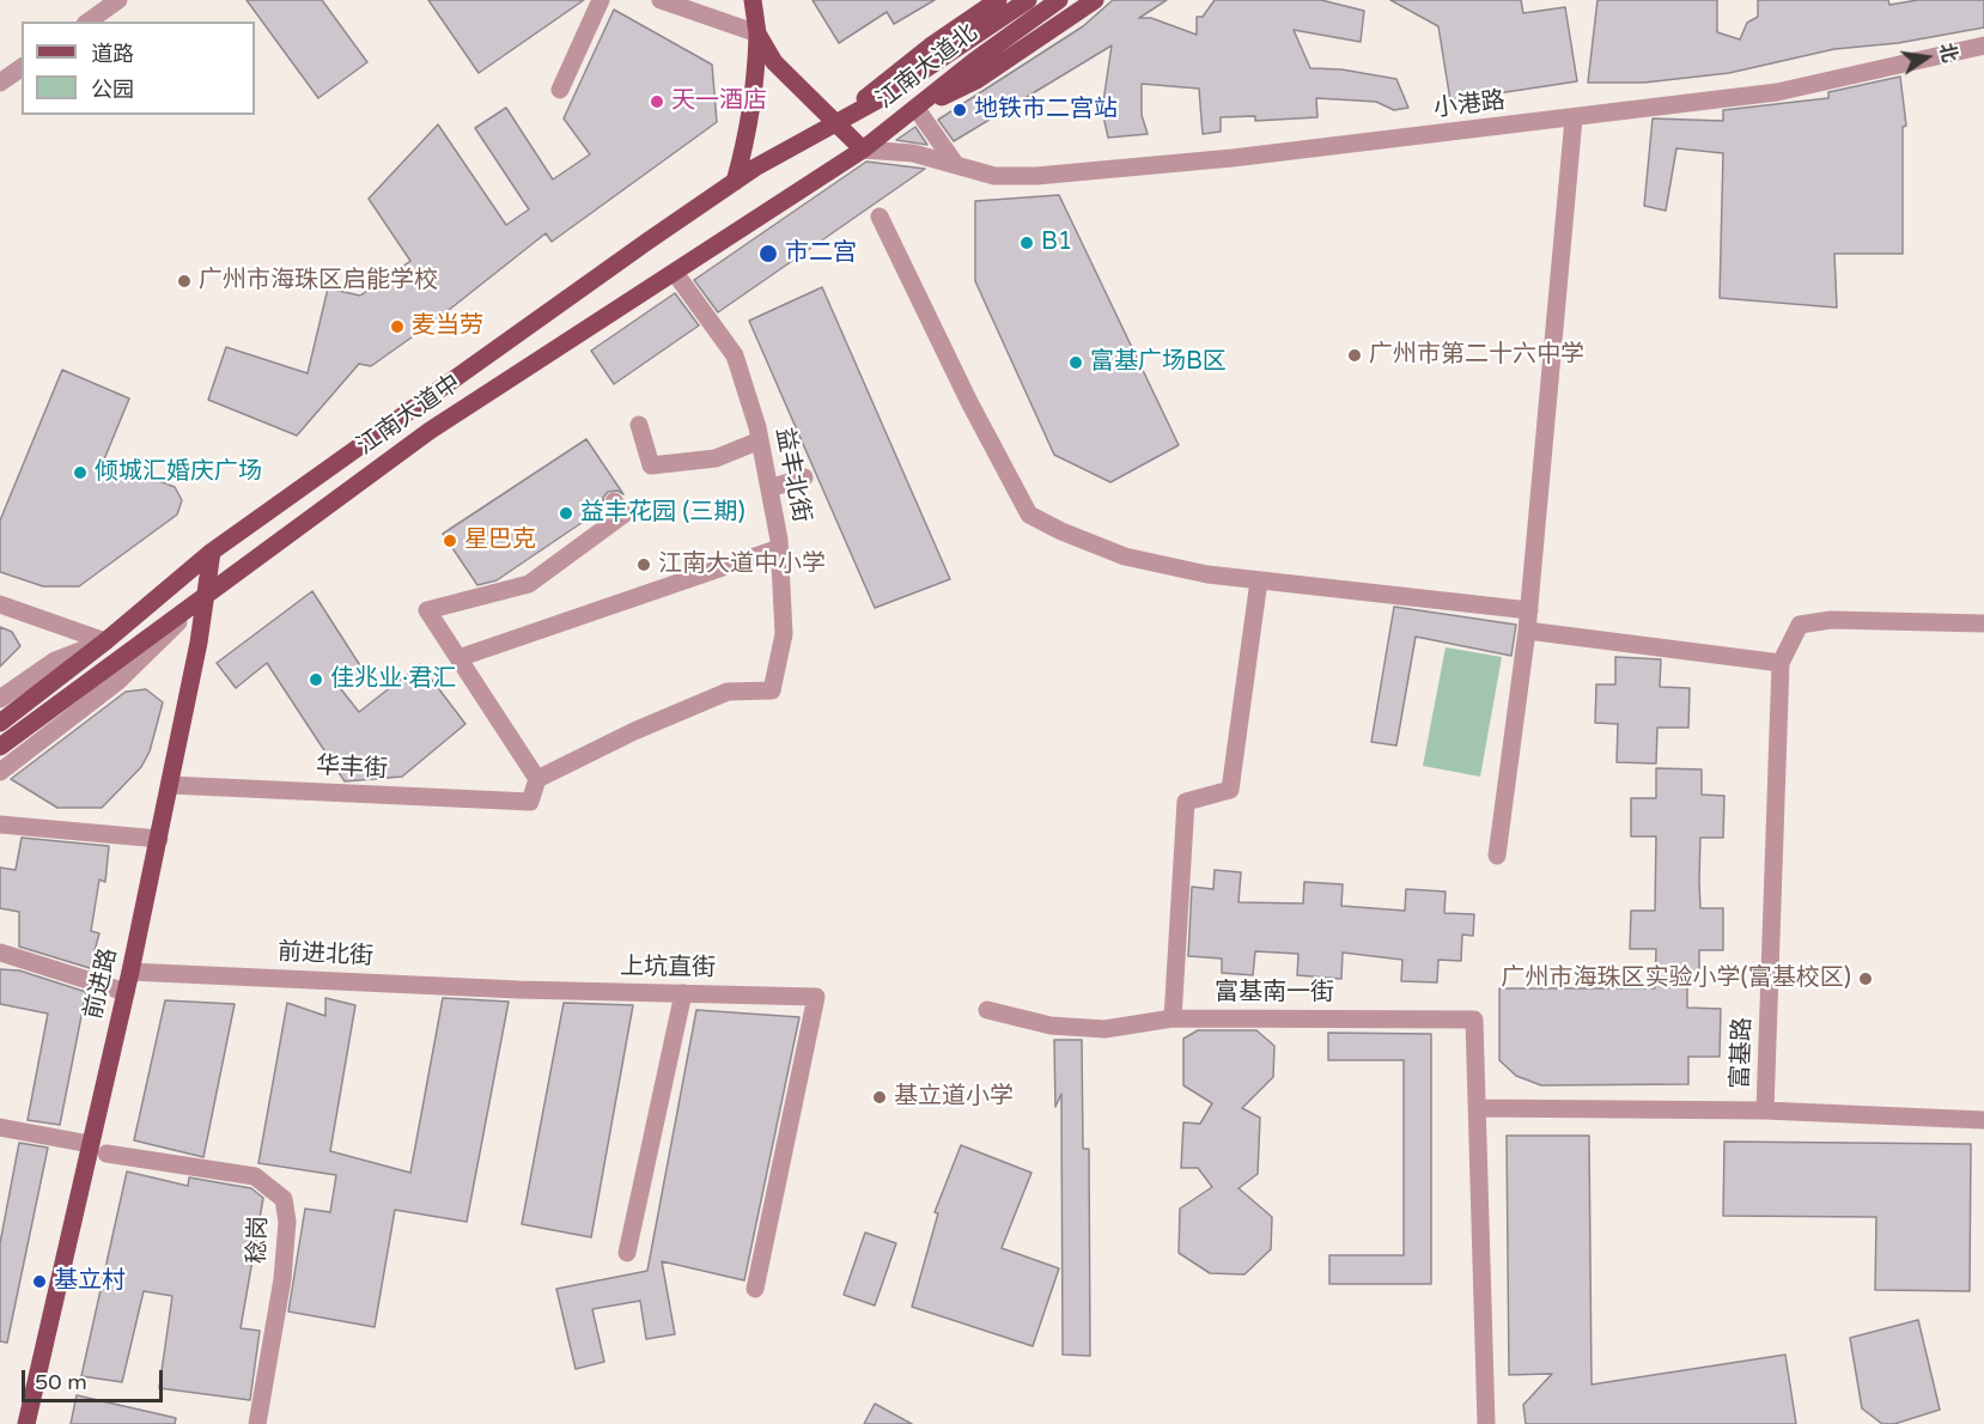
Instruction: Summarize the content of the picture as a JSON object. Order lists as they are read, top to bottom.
{
  "streets": {
    "main road": ["江南大道北", "江南大道中", "前进路"],
    "street": [
      "小港路",
      "益丰北街",
      "华丰街",
      "前进北街",
      "上坑直街",
      "富基南一街",
      "富基路",
      "稔岗"
    ]
  },
  "crossings": [
    ["江南大道北", "小港路"],
    ["江南大道北", "江南大道中"],
    ["小港路", "江南大道中"],
    ["江南大道中", "益丰北街"],
    ["江南大道中", "前进路"],
    ["益丰北街", "华丰街"],
    ["华丰街", "前进路"],
    ["前进北街", "上坑直街"],
    ["前进北街", "前进路"],
    ["富基南一街", "富基路"]
  ],
  "places": [
    "天一酒店",
    "地铁市二宫站",
    "B1",
    "市二宫",
    "广州市海珠区启能学校",
    "麦当劳",
    "广州市第二十六中学",
    "富基广场B区",
    "倾城汇婚庆广场",
    "益丰花园 (三期)",
    "星巴克",
    "江南大道中小学",
    "佳兆业·君汇",
    "广州市海珠区实验小学(富基校区)",
    "基立道小学",
    "基立村"
  ],
  "legend": ["道路", "公园"],
  "scale_bar": "50 m",
  "north": "right"
}
